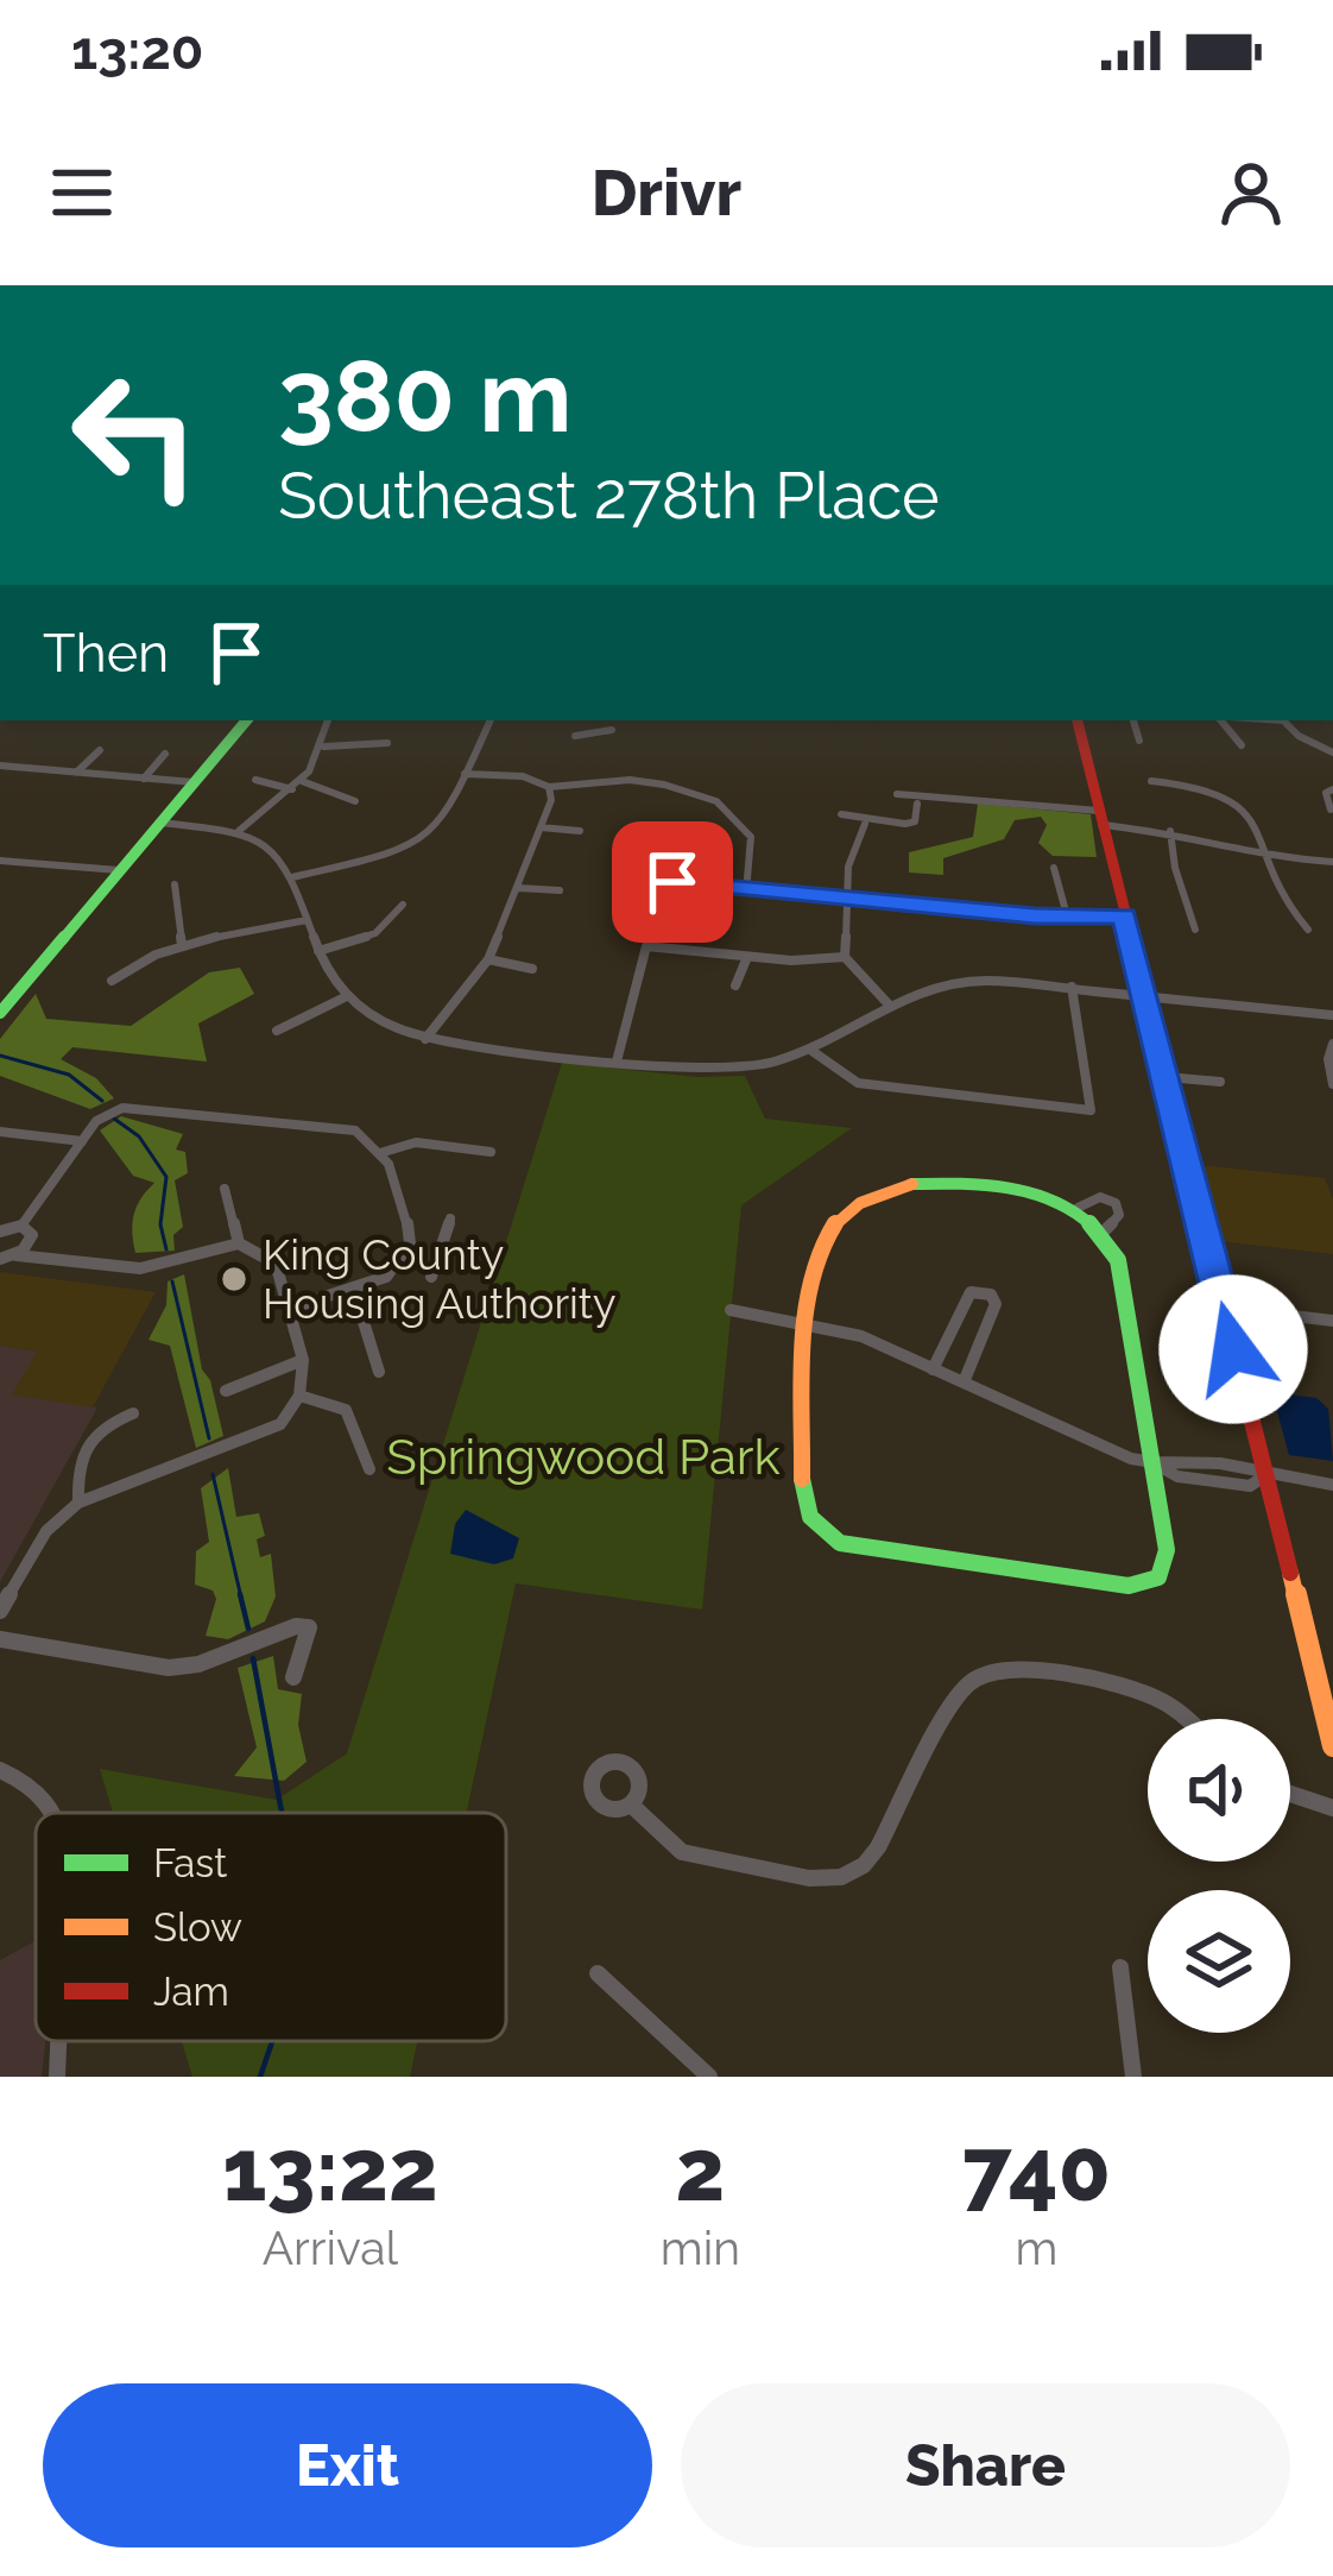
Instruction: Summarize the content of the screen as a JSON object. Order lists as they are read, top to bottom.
{
  "parks": ["Springwood Park"],
  "places": ["King County Housing Authority"],
  "legend": ["Fast", "Slow", "Jam"],
  "page": {
    "status": "13:20",
    "header": "Drivr",
    "turn": ["380 m", "Southeast 278th Place"],
    "then": "Then",
    "eta": [
      "13:22",
      "Arrival",
      "2",
      "min",
      "740",
      "m"
    ],
    "buttons": ["Exit", "Share"]
  }
}
